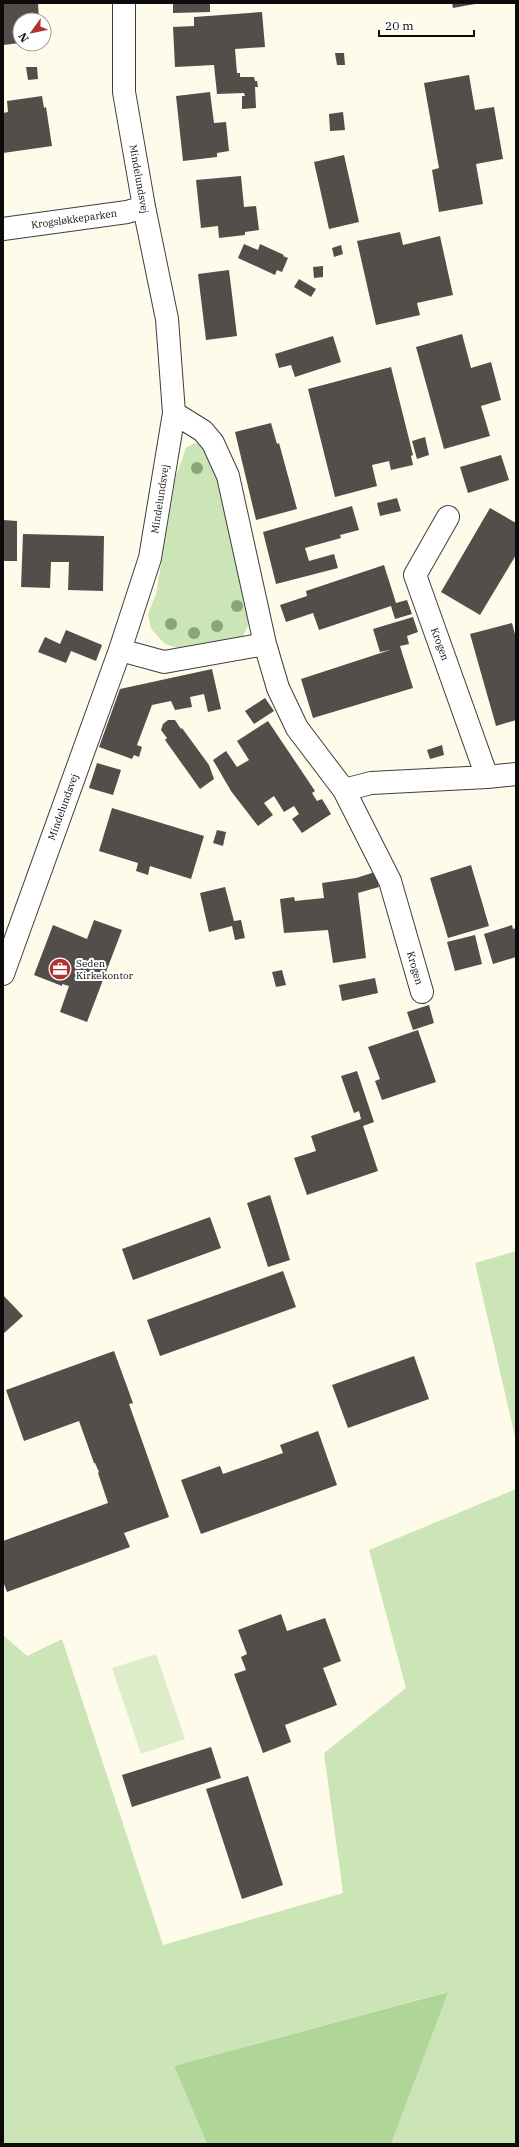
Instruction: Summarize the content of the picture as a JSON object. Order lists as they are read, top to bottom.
{
  "streets": {
    "street": ["Mindelundsvej", "Krogsløkkeparken", "Krogen"]
  },
  "crossings": [
    ["Mindelundsvej", "Krogsløkkeparken"],
    ["Mindelundsvej", "Krogen"]
  ],
  "places": {
    "office": ["Seden Kirkekontor"]
  },
  "scale_bar": "20 m",
  "north": "bottom left"
}
